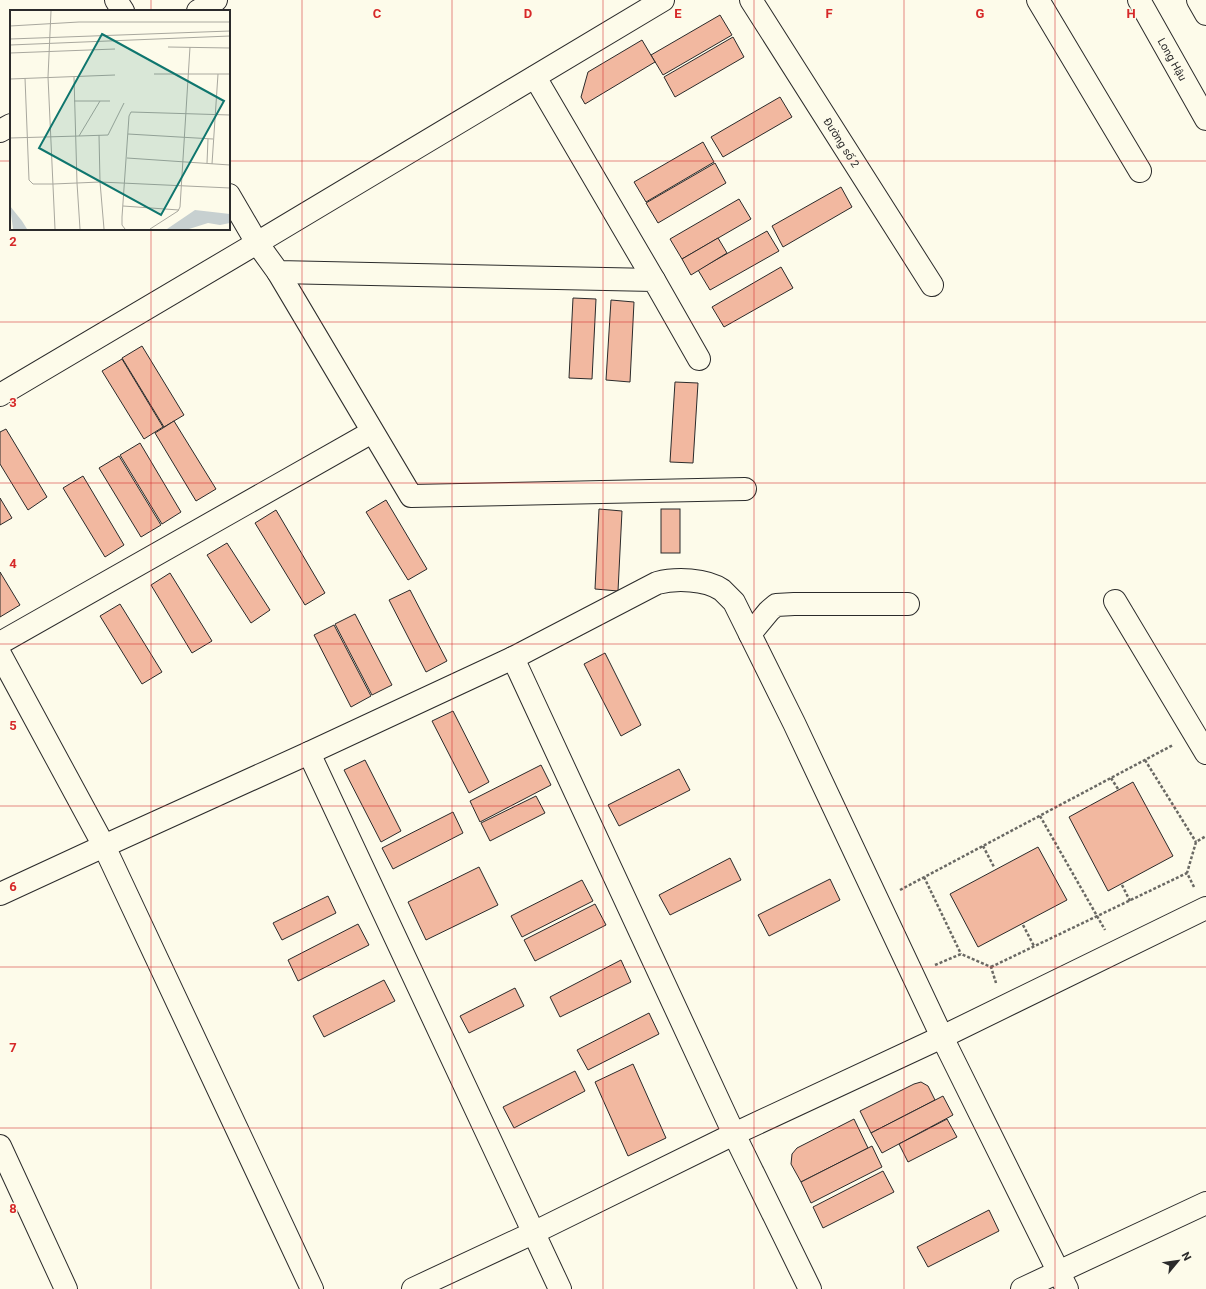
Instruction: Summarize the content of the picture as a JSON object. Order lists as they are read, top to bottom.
{
  "streets": {
    "street": ["Long Hậu", "Đường số 2"]
  },
  "north": "top right",
  "grid": {
    "columns": [
      "C",
      "D",
      "E",
      "F",
      "G",
      "H"
    ],
    "rows": [
      "2",
      "3",
      "4",
      "5",
      "6",
      "7",
      "8"
    ]
  }
}
